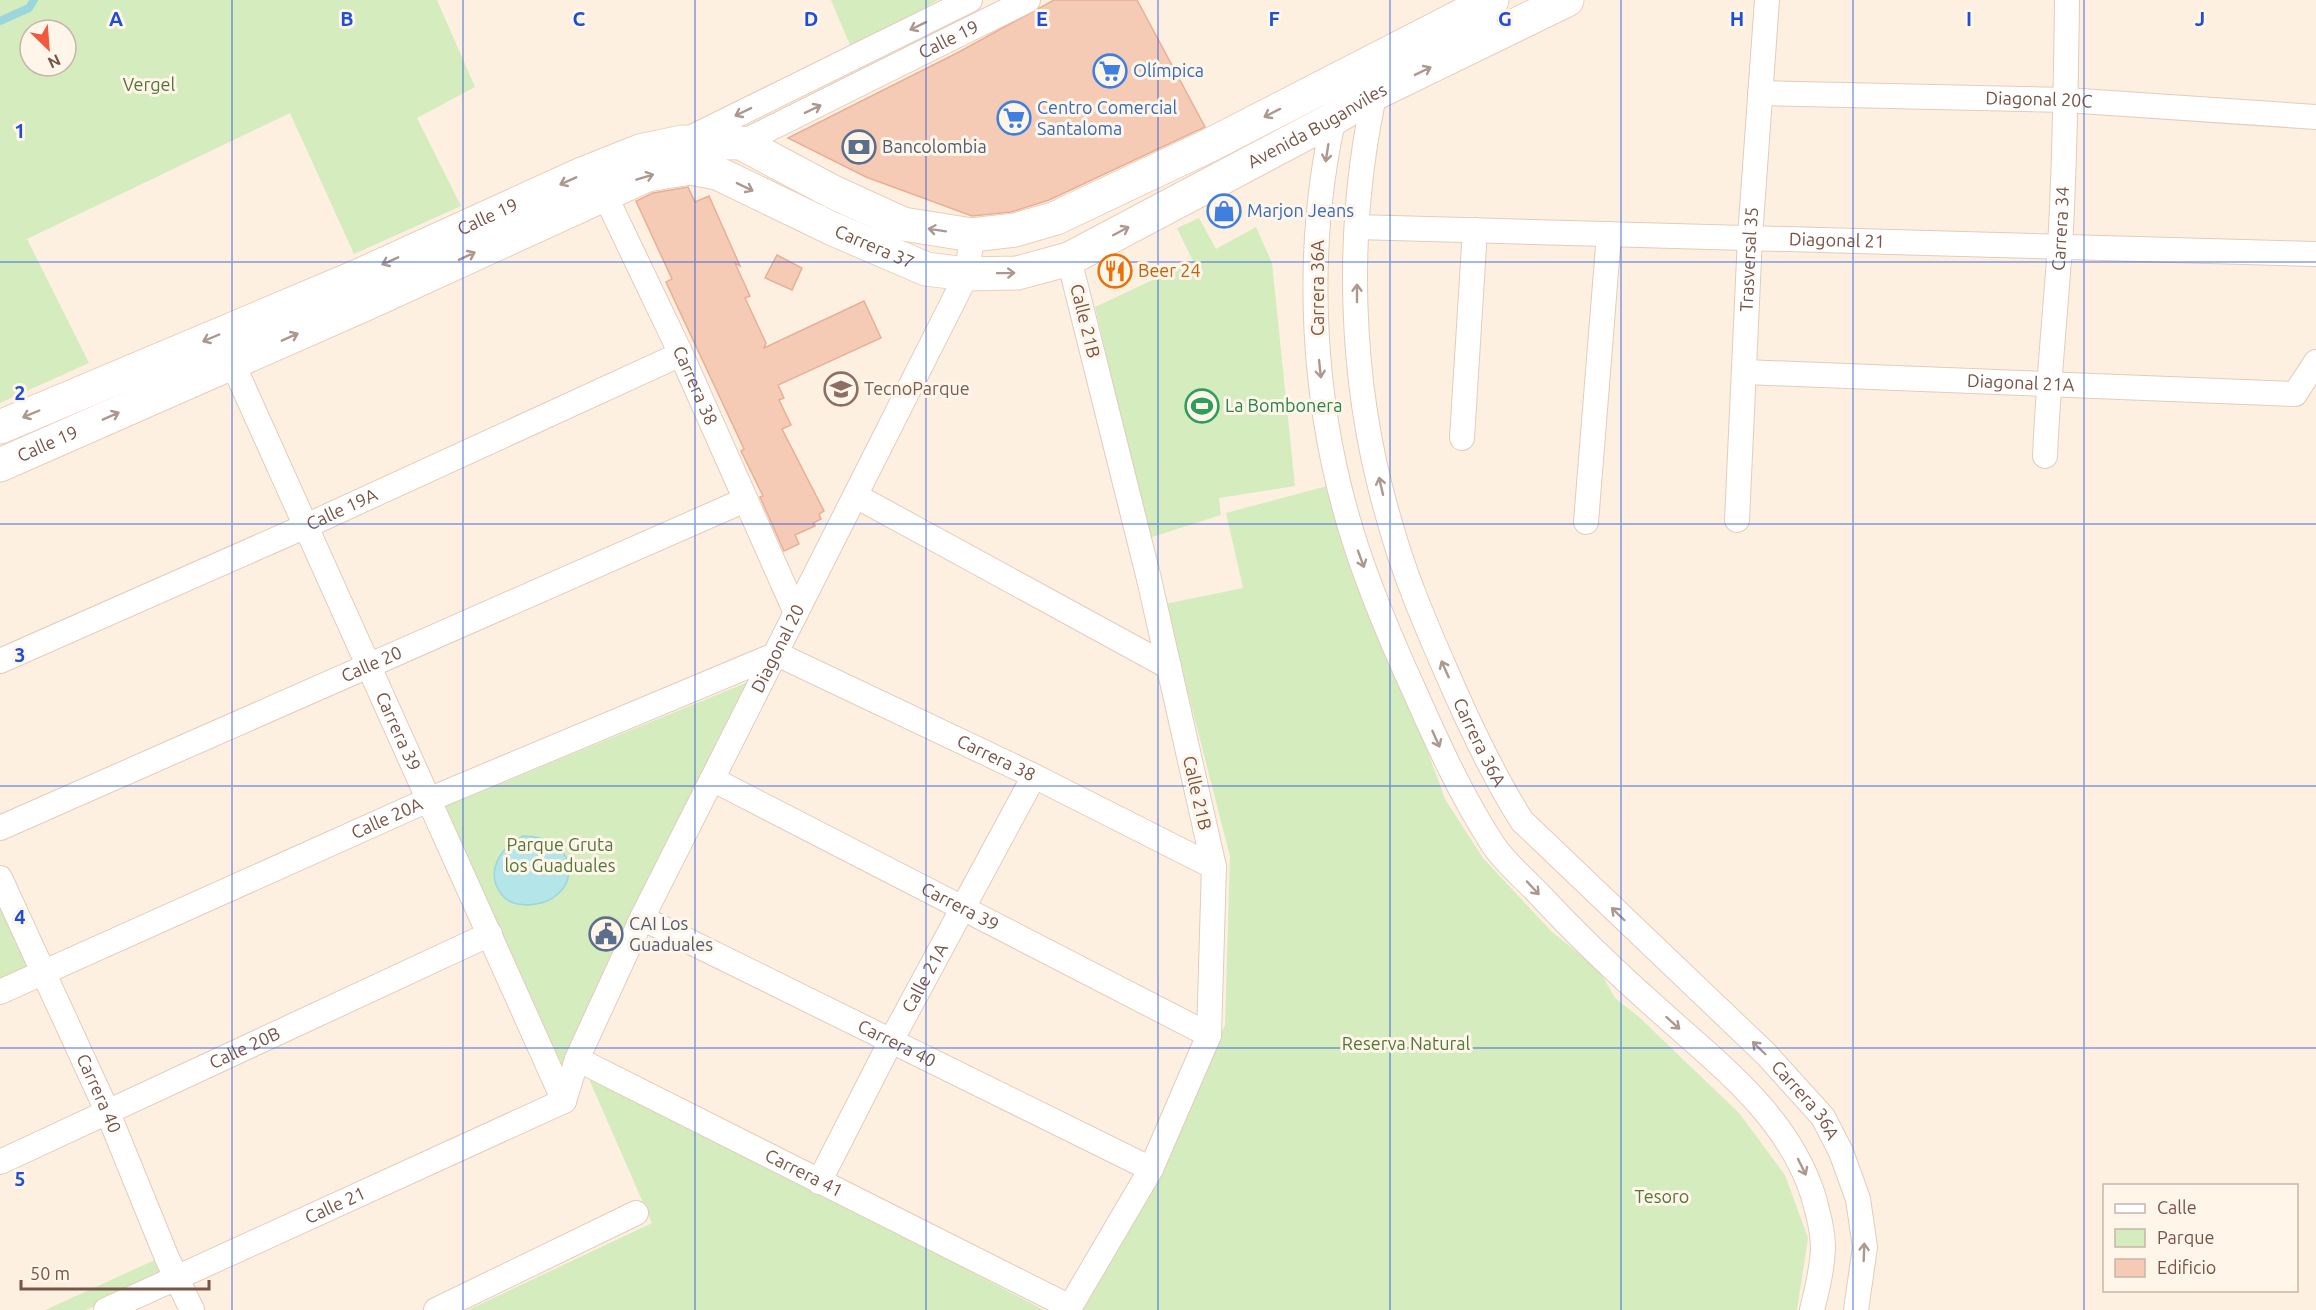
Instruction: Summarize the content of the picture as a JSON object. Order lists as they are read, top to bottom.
{
  "streets": {
    "main road": ["Calle 19", "Avenida Buganviles", "Carrera 37"],
    "street": [
      "Diagonal 20C",
      "Carrera 34",
      "Diagonal 21",
      "Trasversal 35",
      "Carrera 36A",
      "Calle 21B",
      "Diagonal 21A",
      "Carrera 38",
      "Calle 19A",
      "Diagonal 20",
      "Calle 20",
      "Carrera 39",
      "Calle 20A",
      "Calle 21A",
      "Carrera 40",
      "Calle 20B",
      "Carrera 41",
      "Calle 21"
    ]
  },
  "crossings": [
    ["Calle 19", "Carrera 37"],
    ["Calle 19", "Carrera 38"],
    ["Calle 19", "Carrera 39"],
    ["Diagonal 20C", "Carrera 34"],
    ["Diagonal 20C", "Trasversal 35"],
    ["Avenida Buganviles", "Carrera 37"],
    ["Avenida Buganviles", "Carrera 36A"],
    ["Avenida Buganviles", "Calle 21B"],
    ["Carrera 34", "Diagonal 21"],
    ["Carrera 34", "Diagonal 21A"],
    ["Diagonal 21", "Trasversal 35"],
    ["Diagonal 21", "Carrera 36A"],
    ["Carrera 37", "Calle 21B"],
    ["Carrera 37", "Diagonal 20"],
    ["Trasversal 35", "Diagonal 21A"],
    ["Calle 21B", "Carrera 38"],
    ["Calle 21B", "Carrera 39"],
    ["Calle 21B", "Carrera 40"],
    ["Calle 21B", "Carrera 41"],
    ["Carrera 38", "Calle 19A"],
    ["Carrera 38", "Diagonal 20"],
    ["Carrera 38", "Calle 20"],
    ["Carrera 38", "Calle 20A"],
    ["Carrera 38", "Calle 21A"],
    ["Calle 19A", "Carrera 39"],
    ["Diagonal 20", "Carrera 39"],
    ["Diagonal 20", "Calle 20A"],
    ["Diagonal 20", "Carrera 40"],
    ["Diagonal 20", "Carrera 41"],
    ["Calle 20", "Carrera 39"],
    ["Carrera 39", "Calle 20A"],
    ["Carrera 39", "Calle 21A"],
    ["Carrera 39", "Calle 20B"],
    ["Carrera 39", "Calle 21"],
    ["Calle 20A", "Carrera 40"],
    ["Calle 21A", "Carrera 40"],
    ["Calle 21A", "Carrera 41"],
    ["Carrera 40", "Calle 20B"],
    ["Carrera 40", "Calle 21"]
  ],
  "parks": [
    "Vergel",
    "Parque Gruta los Guaduales",
    "Reserva Natural",
    "Tesoro"
  ],
  "places": {
    "supermarket": ["Olímpica", "Centro Comercial Santaloma"],
    "bank": ["Bancolombia"],
    "shop": ["Marjon Jeans"],
    "restaurant": ["Beer 24"],
    "school or university": ["TecnoParque"],
    "sports": ["La Bombonera"],
    "public building": ["CAI Los Guaduales"]
  },
  "legend": ["Calle", "Parque", "Edificio"],
  "scale_bar": "50 m",
  "north": "bottom right",
  "grid": {
    "columns": [
      "A",
      "B",
      "C",
      "D",
      "E",
      "F",
      "G",
      "H",
      "I",
      "J"
    ],
    "rows": [
      "1",
      "2",
      "3",
      "4",
      "5"
    ]
  }
}
